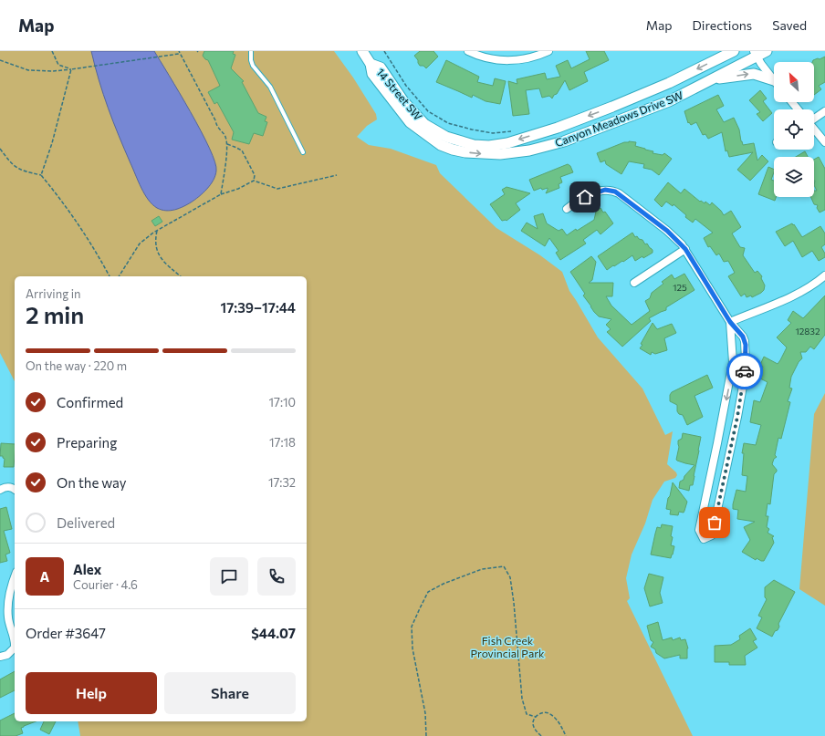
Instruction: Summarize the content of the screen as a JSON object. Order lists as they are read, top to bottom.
{
  "streets": {
    "main road": ["14 Street SW", "Canyon Meadows Drive SW"]
  },
  "crossings": [
    ["14 Street SW", "Canyon Meadows Drive SW"]
  ],
  "parks": ["Fish Creek Provincial Park"],
  "house_numbers": ["125", "12832"],
  "north": "top left",
  "page": {
    "header": "Map",
    "nav": ["Map", "Directions", "Saved"],
    "heading": ["2 min", "Arriving in", "17:39–17:44"],
    "panel": [
      "Alex",
      "Courier · 4.6",
      "Order #3647",
      "$44.07"
    ],
    "bar": "On the way · 220 m",
    "list": [
      ["Confirmed", "17:10"],
      ["Preparing", "17:18"],
      ["On the way", "17:32"],
      "Delivered"
    ],
    "round": "A",
    "buttons": ["Help", "Share"]
  }
}
